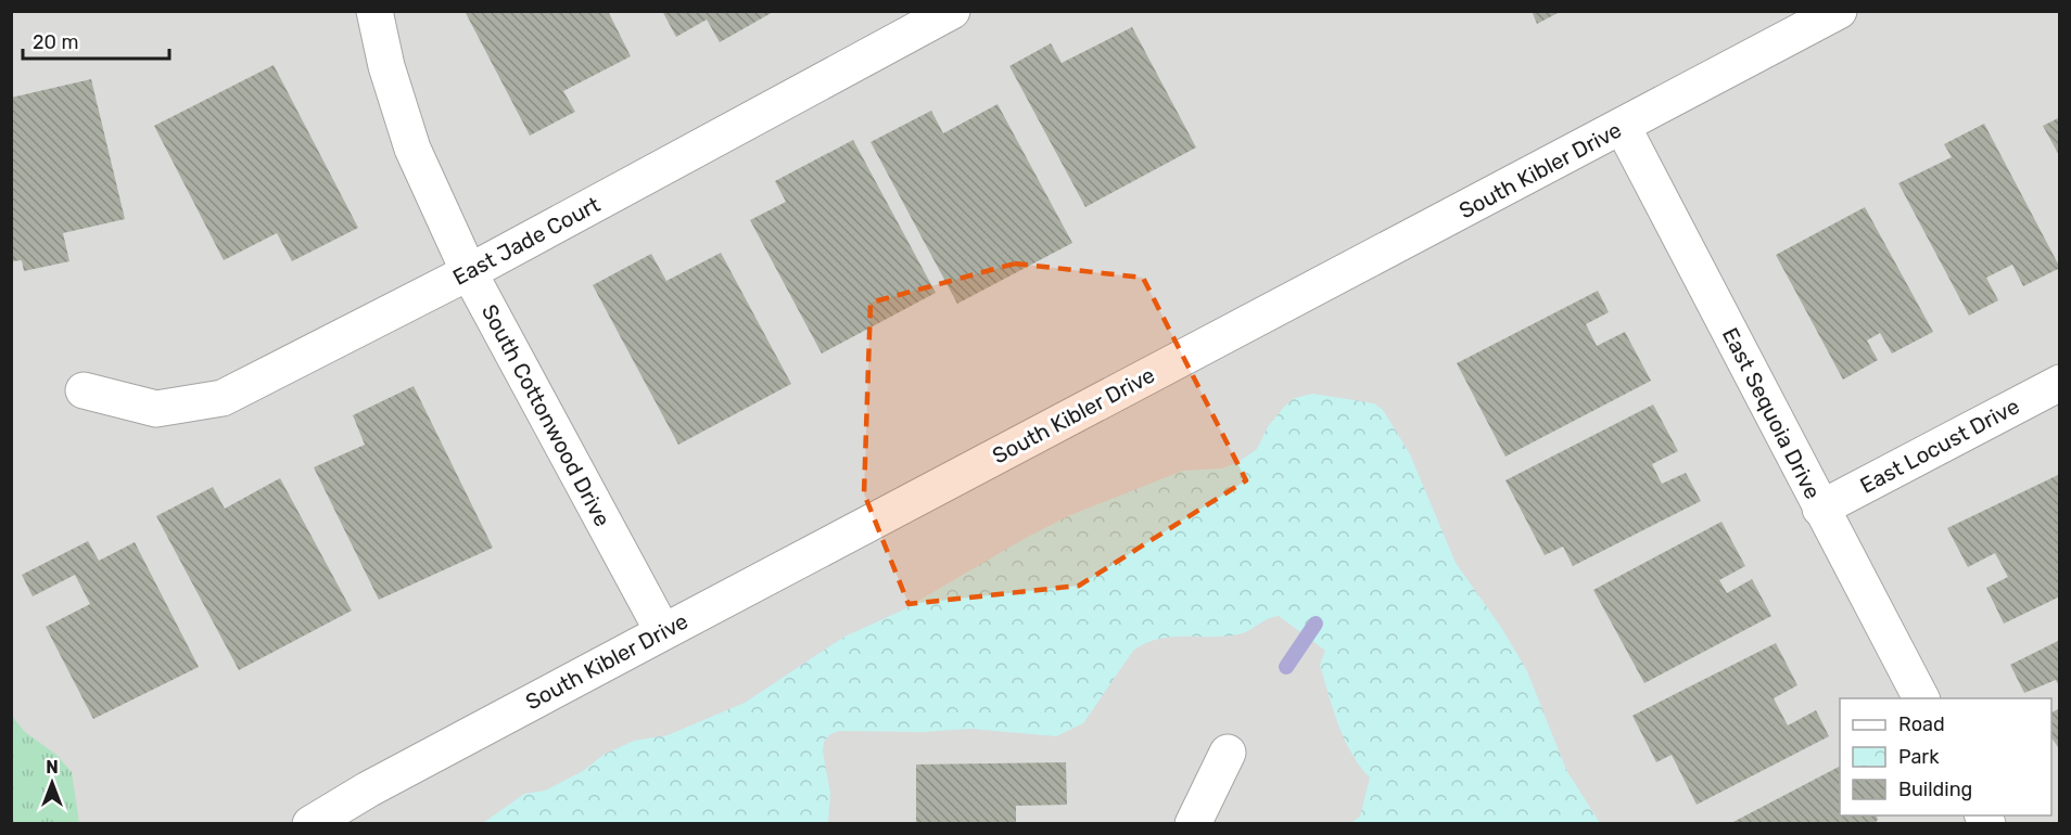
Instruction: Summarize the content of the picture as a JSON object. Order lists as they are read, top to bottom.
{
  "streets": {
    "street": [
      "South Kibler Drive",
      "East Jade Court",
      "East Sequoia Drive",
      "South Cottonwood Drive",
      "East Locust Drive"
    ]
  },
  "crossings": [
    ["South Kibler Drive", "East Sequoia Drive"],
    ["South Kibler Drive", "South Cottonwood Drive"],
    ["East Jade Court", "South Cottonwood Drive"],
    ["East Sequoia Drive", "East Locust Drive"]
  ],
  "legend": ["Road", "Park", "Building"],
  "scale_bar": "20 m",
  "north": "top"
}
